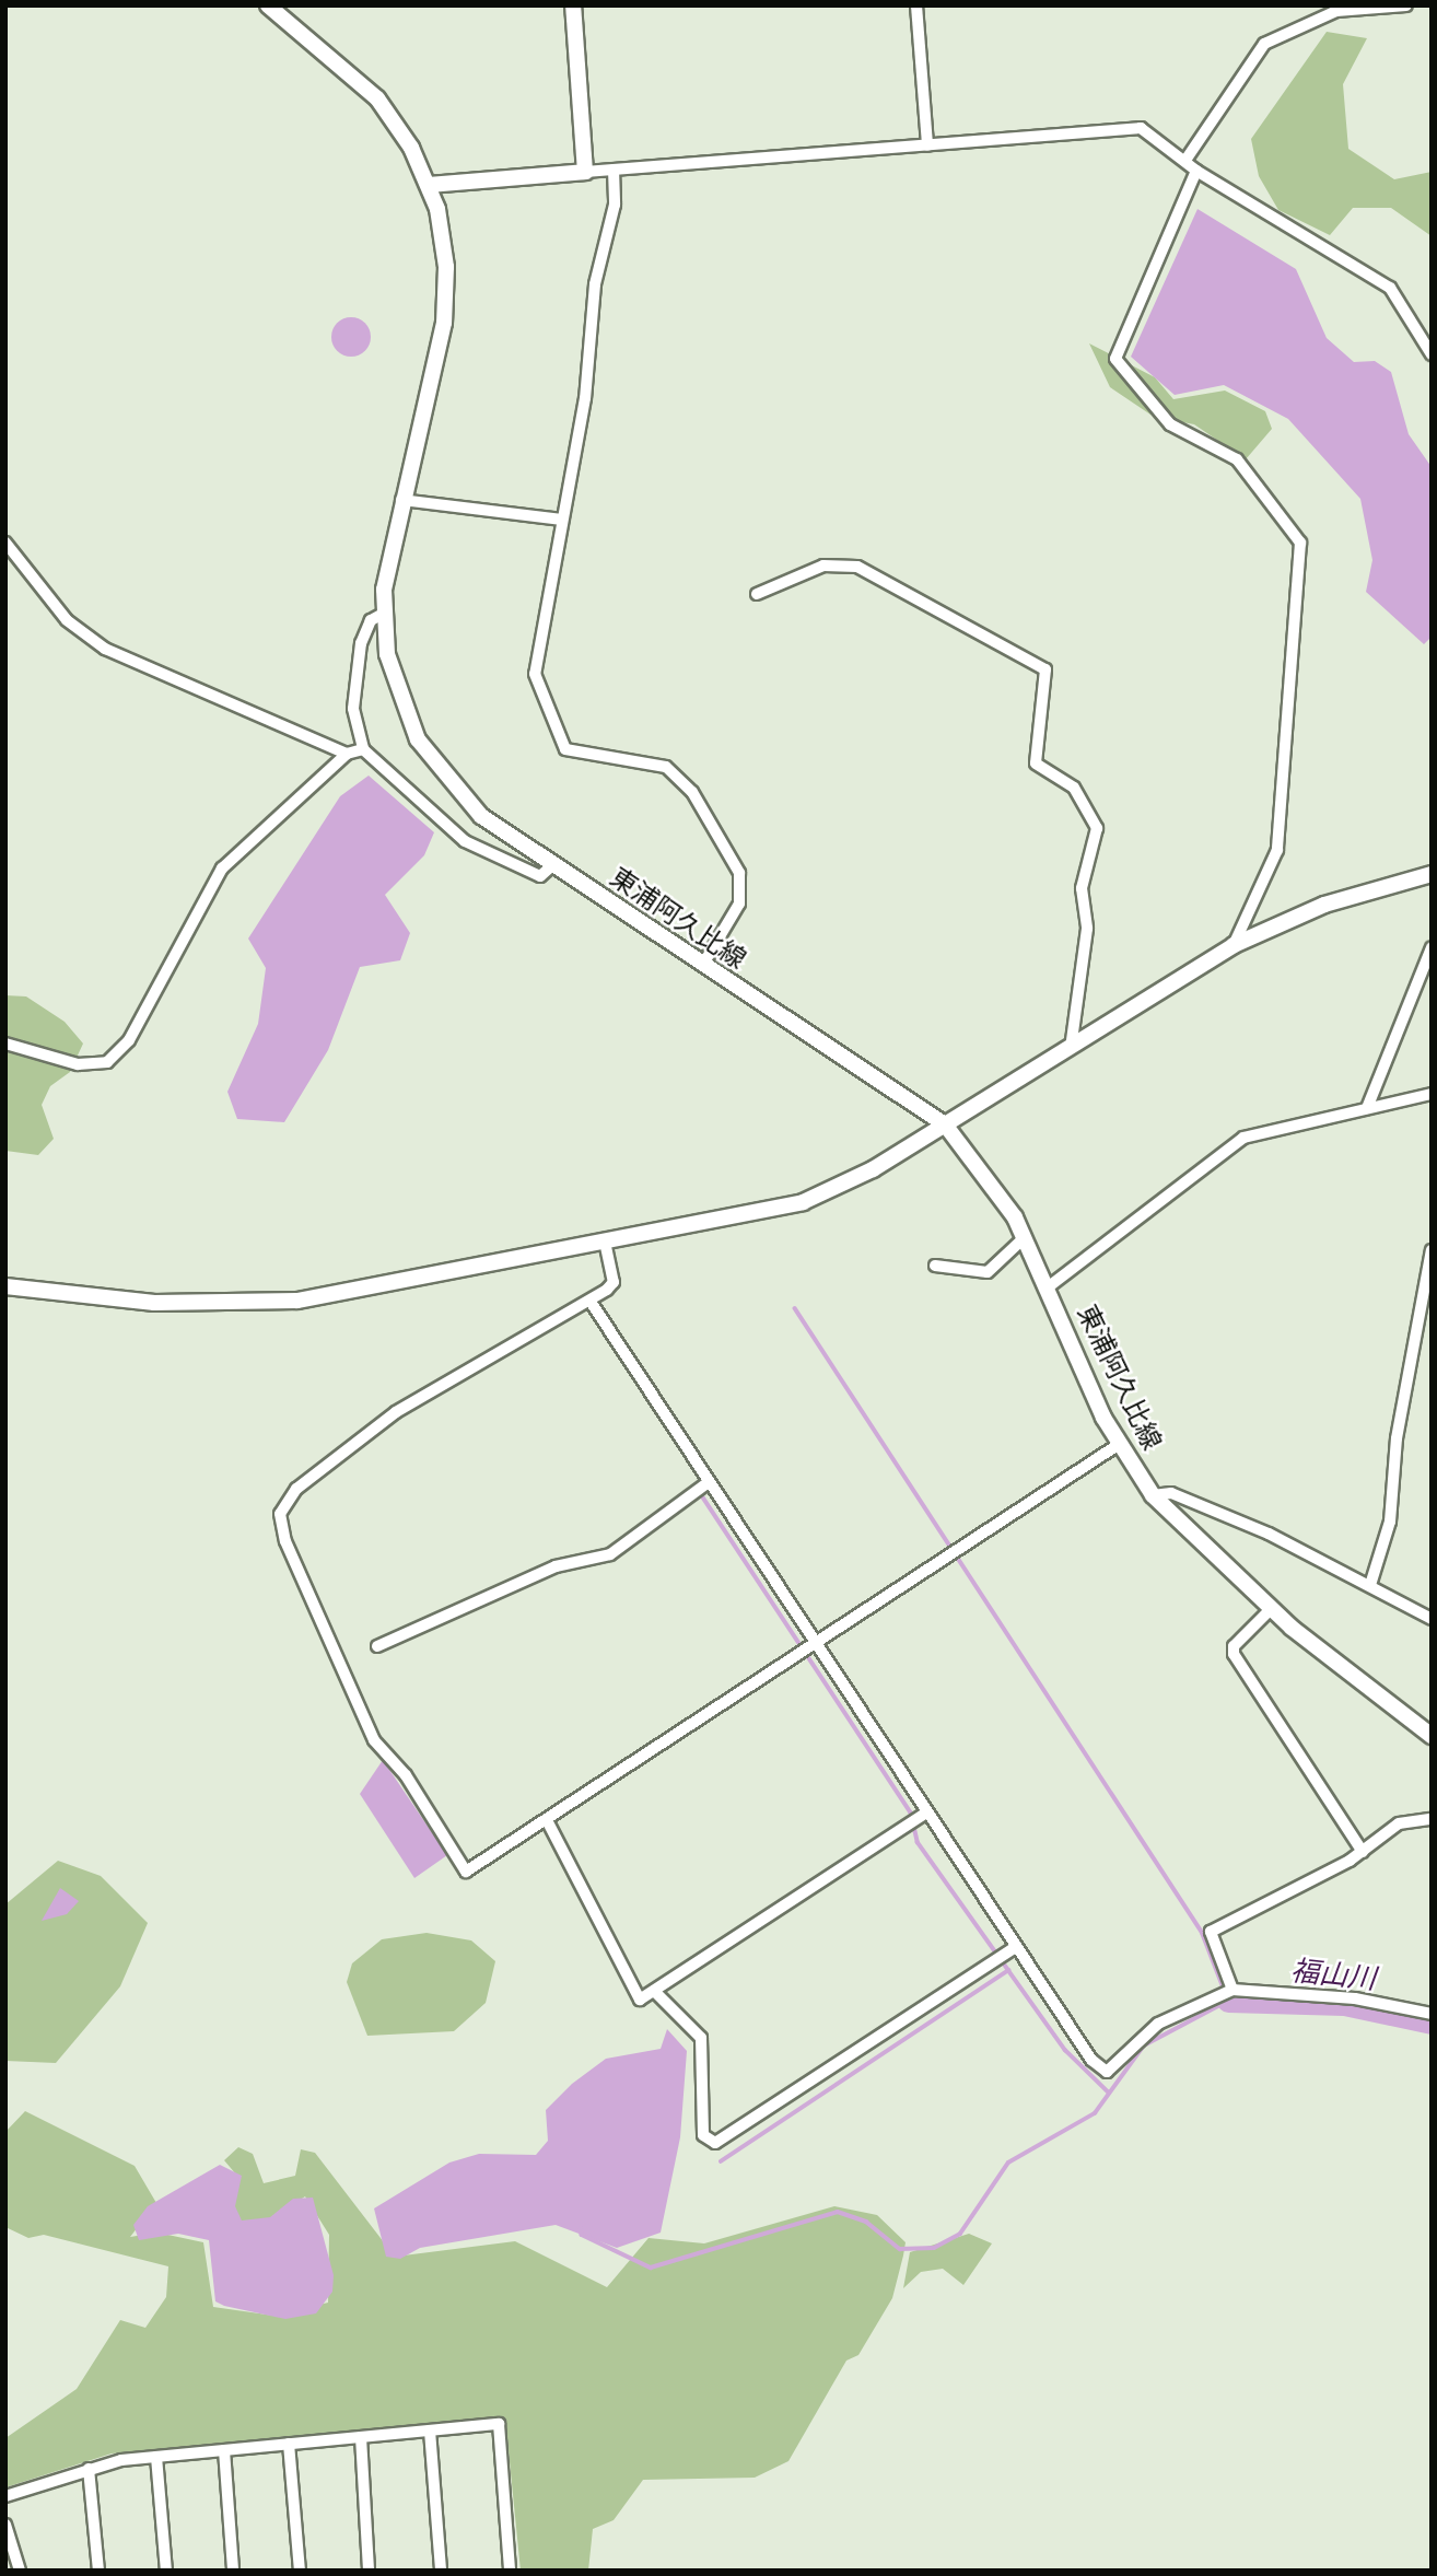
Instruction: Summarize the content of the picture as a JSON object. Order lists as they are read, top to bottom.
{
  "streets": {
    "main road": ["東浦阿久比線"]
  },
  "water": ["福山川"]
}
